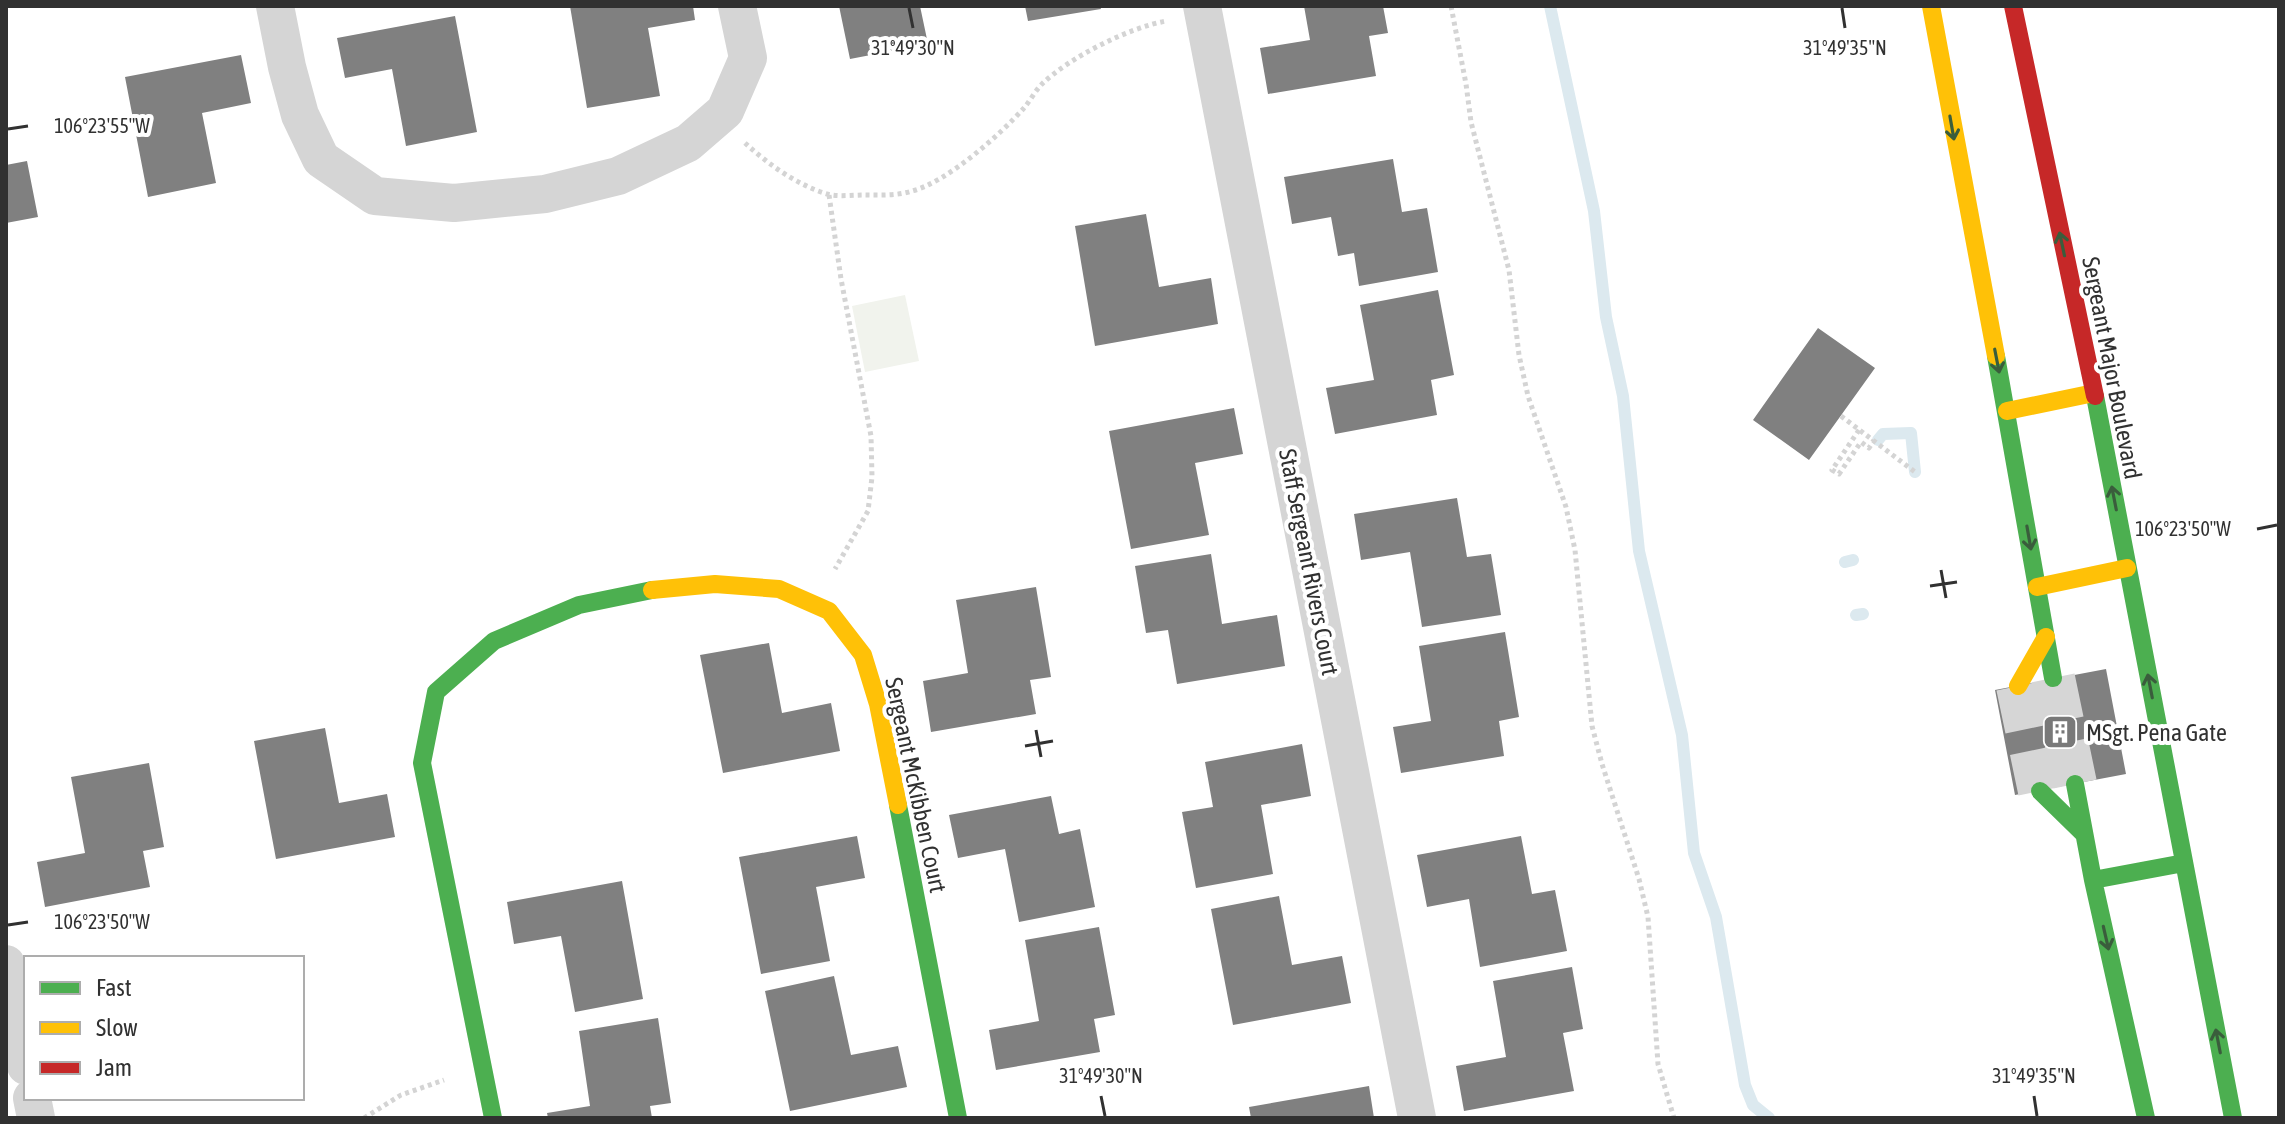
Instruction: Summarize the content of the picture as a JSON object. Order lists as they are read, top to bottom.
{
  "streets": {
    "street": ["Sergeant Major Boulevard", "Staff Sergeant Rivers Court", "Sergeant McKibben Court"]
  },
  "places": {
    "building": ["MSgt. Pena Gate"]
  },
  "legend": ["Fast", "Slow", "Jam"],
  "coordinates": [
    "31°49'30\"N",
    "31°49'35\"N",
    "106°23'55\"W",
    "106°23'50\"W"
  ]
}
